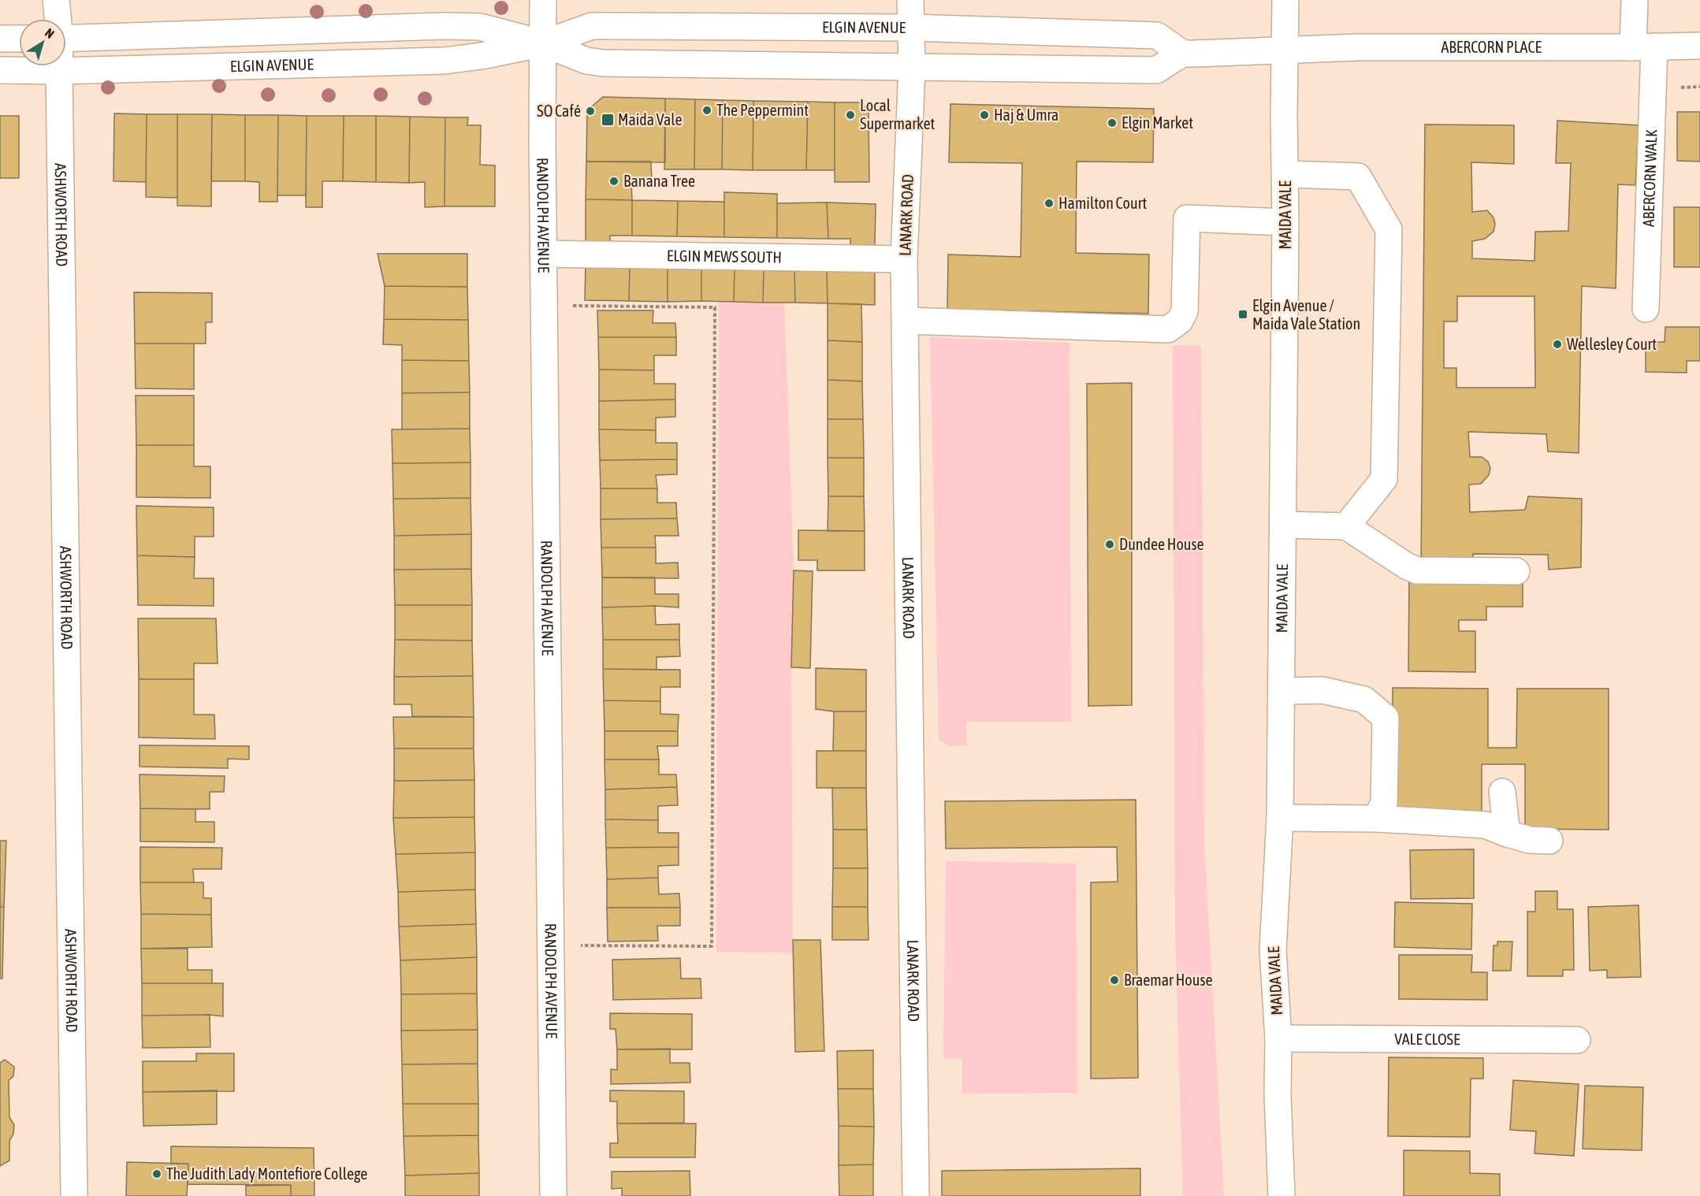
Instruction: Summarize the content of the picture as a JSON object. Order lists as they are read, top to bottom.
{
  "streets": {
    "street": [
      "ELGIN AVENUE",
      "ABERCORN PLACE",
      "ABERCORN WALK",
      "ASHWORTH ROAD",
      "RANDOLPH AVENUE",
      "LANARK ROAD",
      "MAIDA VALE",
      "ELGIN MEWS SOUTH",
      "VALE CLOSE"
    ]
  },
  "crossings": [
    ["ELGIN AVENUE", "ASHWORTH ROAD"],
    ["ELGIN AVENUE", "RANDOLPH AVENUE"],
    ["ELGIN AVENUE", "LANARK ROAD"],
    ["ABERCORN PLACE", "ABERCORN WALK"],
    ["ABERCORN PLACE", "MAIDA VALE"],
    ["RANDOLPH AVENUE", "ELGIN MEWS SOUTH"],
    ["LANARK ROAD", "ELGIN MEWS SOUTH"],
    ["MAIDA VALE", "VALE CLOSE"]
  ],
  "places": {
    "other": [
      "The Peppermint",
      "SO Café",
      "Local Supermarket",
      "Haj & Umra",
      "Elgin Market",
      "Banana Tree",
      "Hamilton Court",
      "Wellesley Court",
      "Dundee House",
      "Braemar House",
      "The Judith Lady Montefiore College"
    ],
    "transit": ["Maida Vale", "Elgin Avenue / Maida Vale Station"]
  },
  "north": "top right"
}
